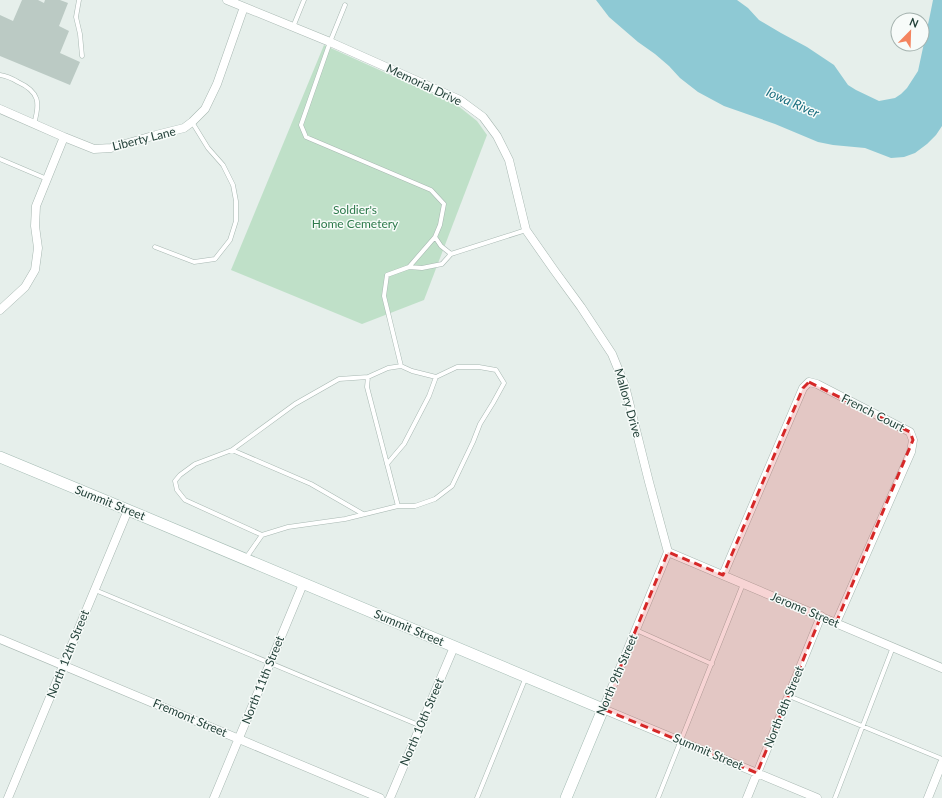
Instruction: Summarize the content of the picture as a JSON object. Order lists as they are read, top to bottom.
{
  "streets": {
    "street": [
      "Memorial Drive",
      "Liberty Lane",
      "Mallory Drive",
      "French Court",
      "Summit Street",
      "Jerome Street",
      "North 12th Street",
      "North 9th Street",
      "North 11th Street",
      "North 8th Street",
      "Fremont Street",
      "North 10th Street"
    ]
  },
  "crossings": [
    ["Memorial Drive", "Liberty Lane"],
    ["Memorial Drive", "Mallory Drive"],
    ["Mallory Drive", "Jerome Street"],
    ["Mallory Drive", "North 9th Street"],
    ["French Court", "Jerome Street"],
    ["Summit Street", "North 12th Street"],
    ["Summit Street", "North 9th Street"],
    ["Summit Street", "North 11th Street"],
    ["Summit Street", "North 8th Street"],
    ["Summit Street", "North 10th Street"],
    ["Jerome Street", "North 9th Street"],
    ["Jerome Street", "North 8th Street"],
    ["North 12th Street", "Fremont Street"],
    ["North 11th Street", "Fremont Street"]
  ],
  "water": ["Iowa River"],
  "parks": ["Soldier's Home Cemetery"],
  "north": "top right"
}
